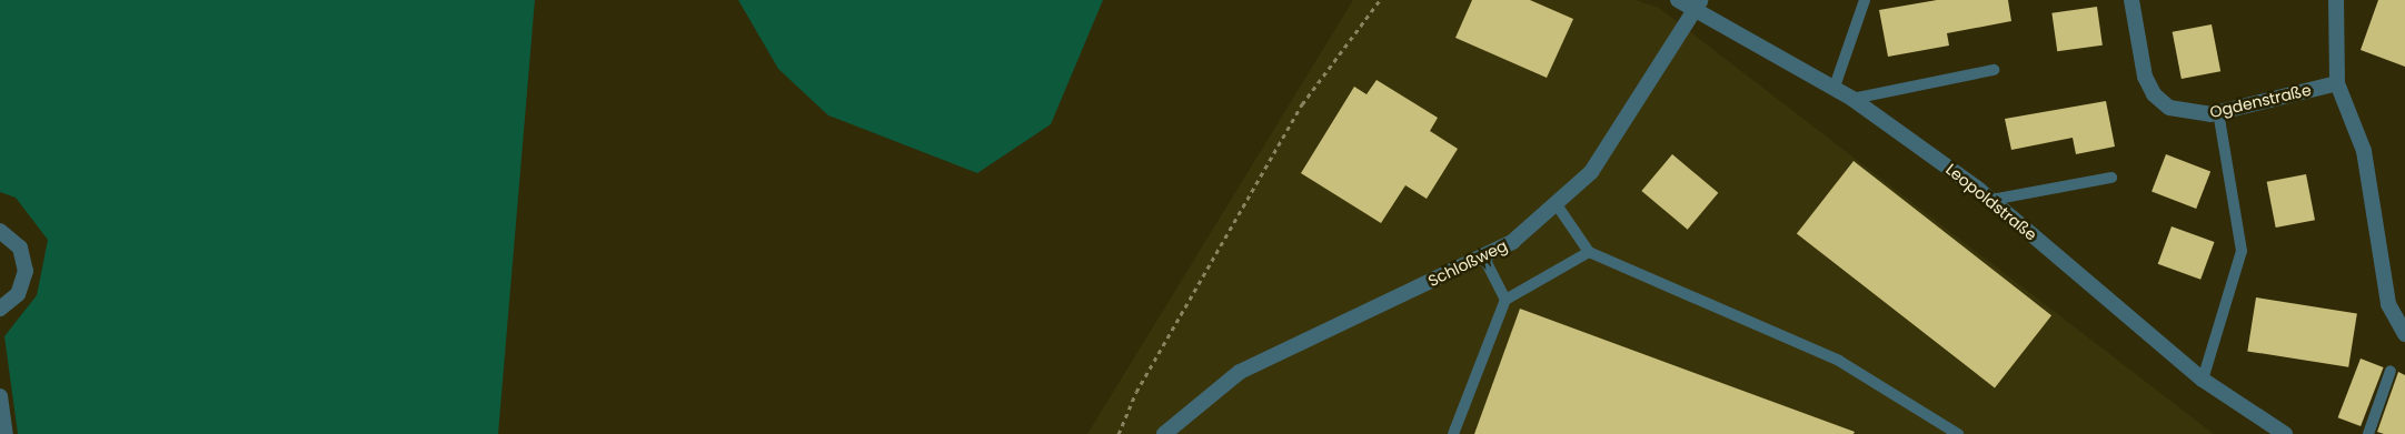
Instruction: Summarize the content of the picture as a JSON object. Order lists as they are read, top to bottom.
{
  "streets": {
    "street": ["Ogdenstraße", "Leopoldstraße", "Schloßweg"]
  },
  "crossings": [
    ["Leopoldstraße", "Schloßweg"]
  ]
}
